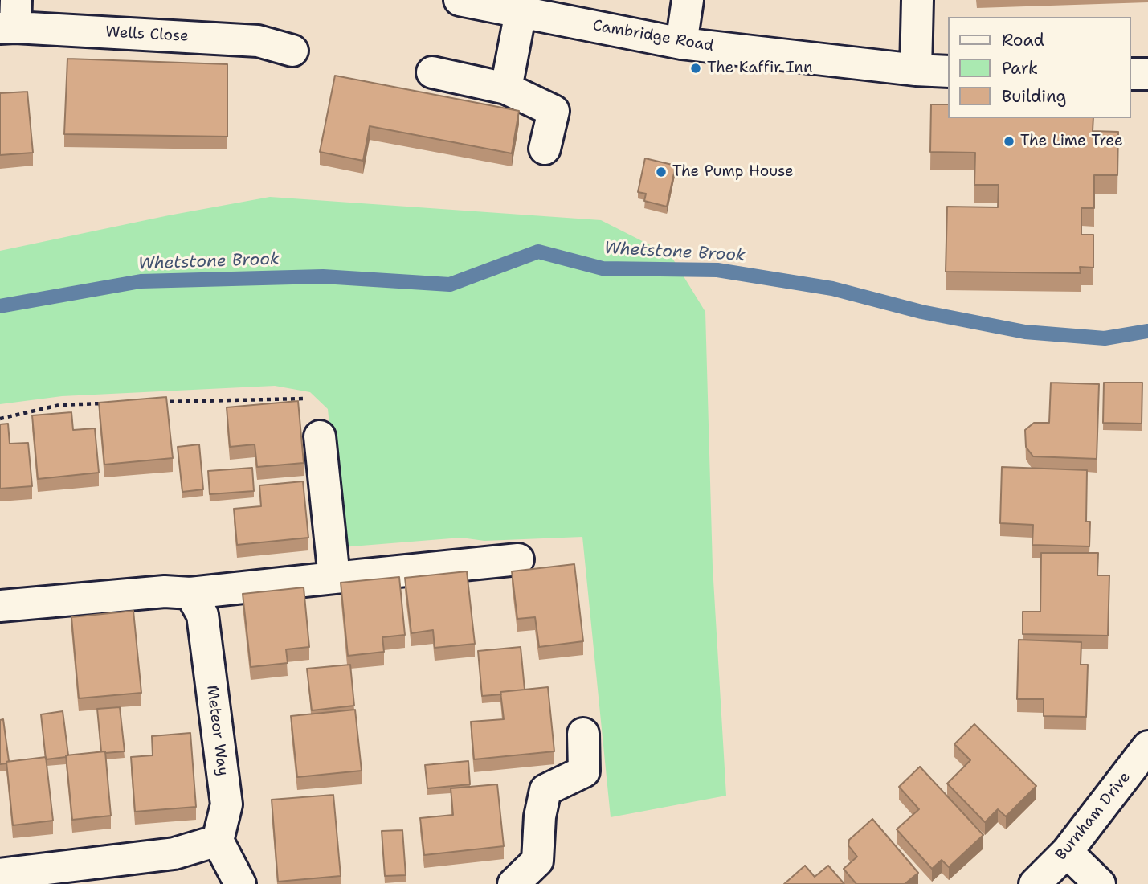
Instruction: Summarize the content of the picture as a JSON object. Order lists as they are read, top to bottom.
{
  "streets": {
    "street": [
      "Wells Close",
      "Cambridge Road",
      "Meteor Way",
      "Burnham Drive"
    ]
  },
  "water": ["Whetstone Brook"],
  "places": ["The Kaffir Inn", "The Lime Tree", "The Pump House"],
  "legend": ["Road", "Park", "Building"]
}
